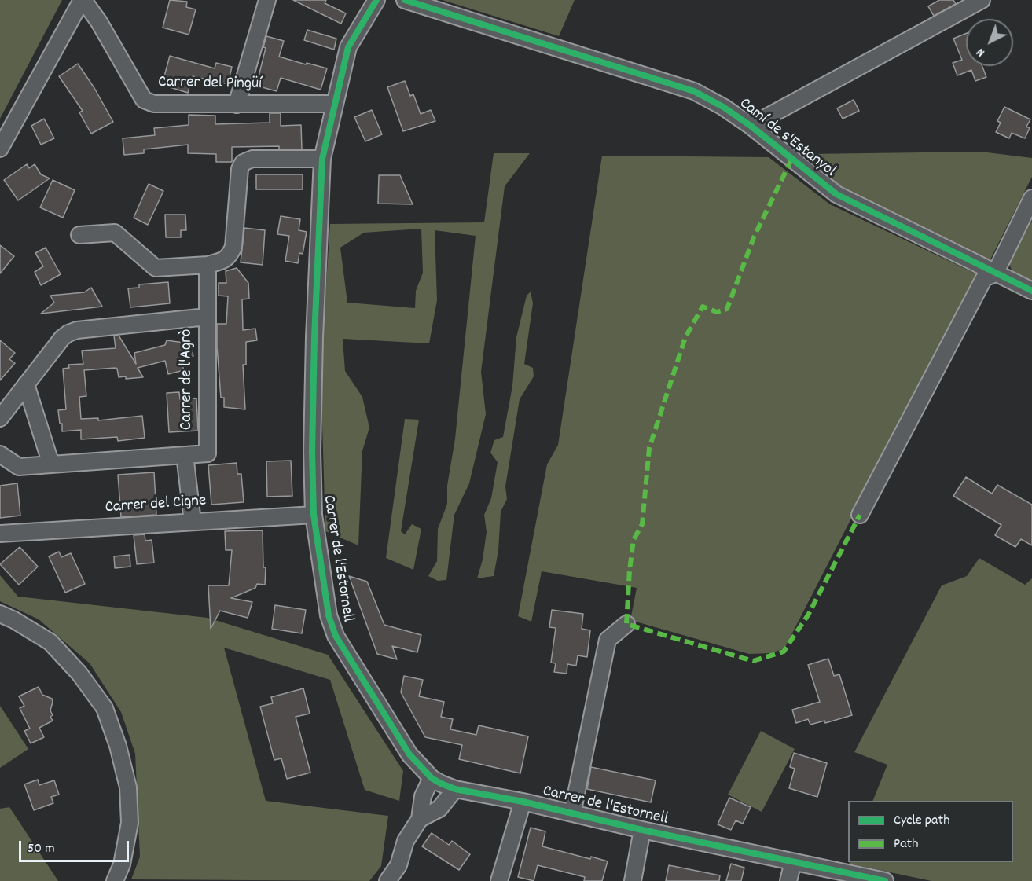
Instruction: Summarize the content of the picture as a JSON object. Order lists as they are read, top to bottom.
{
  "streets": {
    "street": [
      "Carrer del Pingüí",
      "Camí de s'Estanyol",
      "Carrer de l'Agrò",
      "Carrer del Cigne",
      "Carrer de l'Estornell"
    ]
  },
  "crossings": [
    ["Carrer del Pingüí", "Carrer de l'Estornell"],
    ["Carrer del Cigne", "Carrer de l'Estornell"]
  ],
  "legend": ["Cycle path", "Path"],
  "scale_bar": "50 m",
  "north": "bottom left"
}
